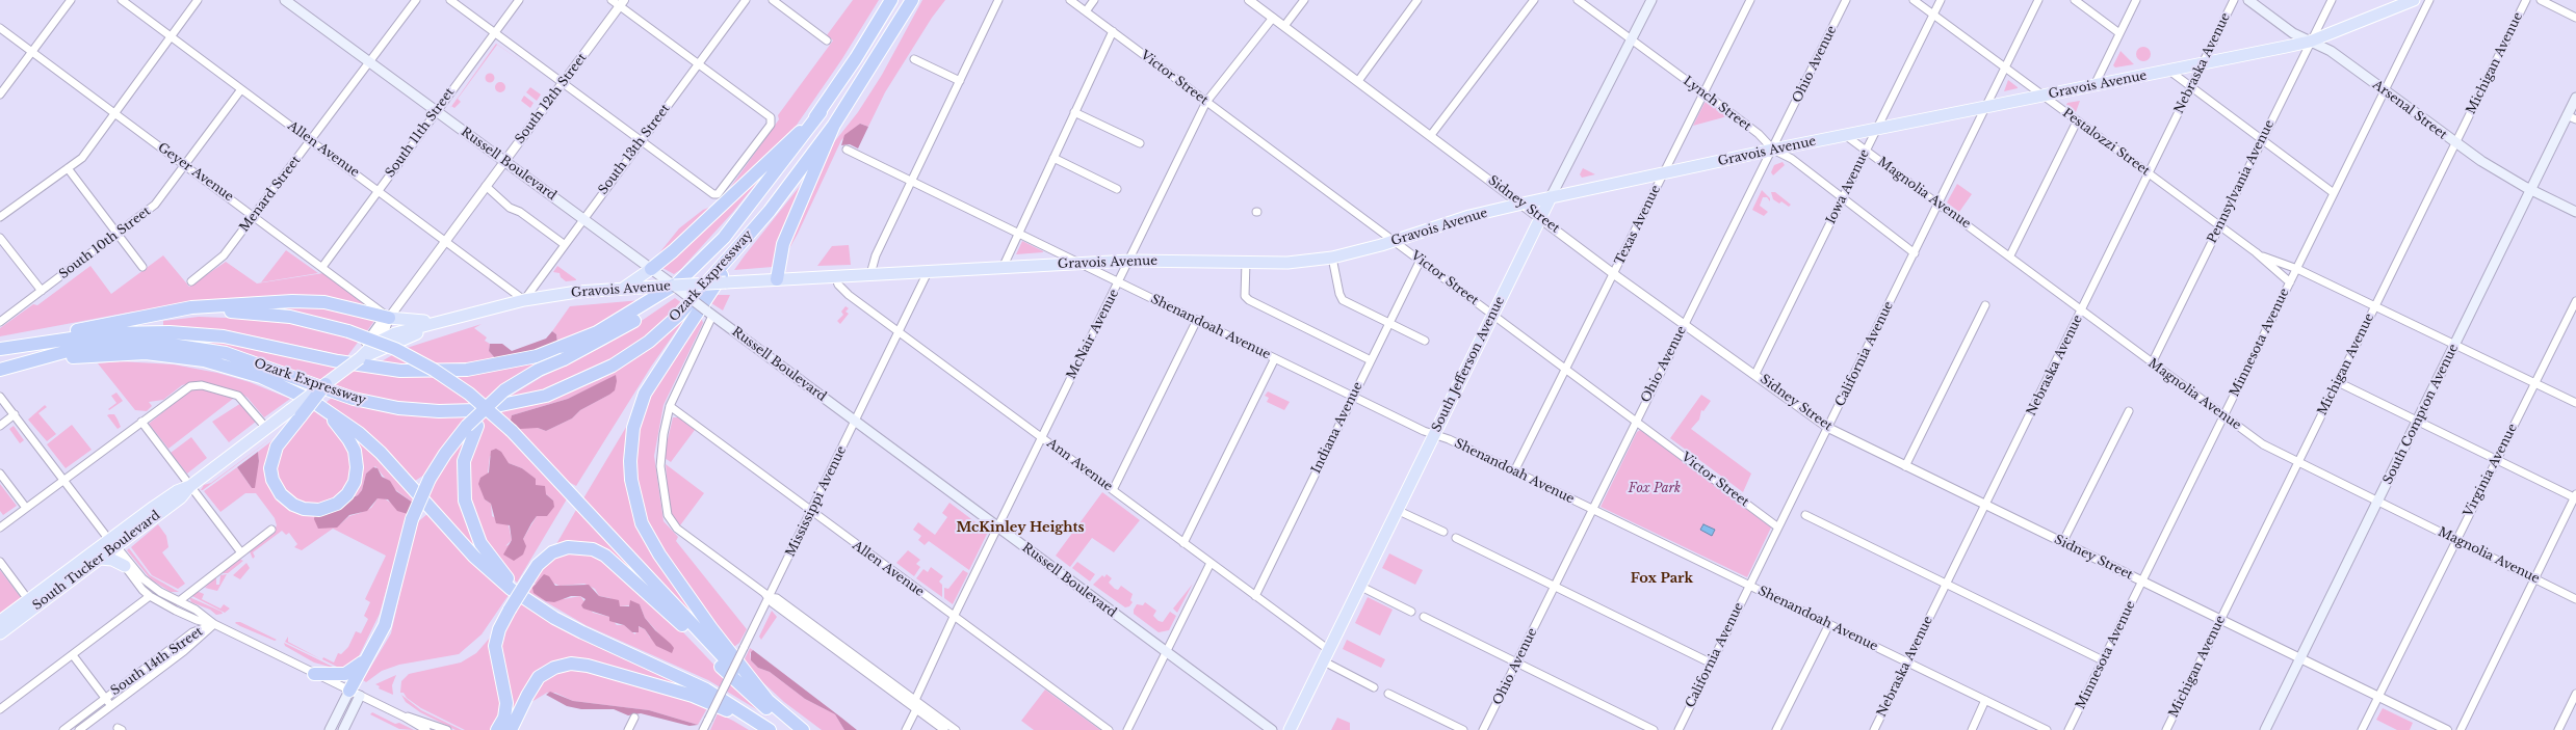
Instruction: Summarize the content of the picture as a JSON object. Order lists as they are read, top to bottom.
{
  "streets": {
    "highway": ["Ozark Expressway"],
    "main road": [
      "Gravois Avenue",
      "Arsenal Street",
      "Russell Boulevard",
      "South Jefferson Avenue",
      "South Compton Avenue",
      "South Tucker Boulevard"
    ],
    "street": [
      "Nebraska Avenue",
      "Michigan Avenue",
      "Ohio Avenue",
      "Victor Street",
      "South 12th Street",
      "Lynch Street",
      "South 11th Street",
      "Pestalozzi Street",
      "Allen Avenue",
      "South 13th Street",
      "Geyer Avenue",
      "Pennsylvania Avenue",
      "Iowa Avenue",
      "Magnolia Avenue",
      "Menard Street",
      "Sidney Street",
      "Texas Avenue",
      "South 10th Street",
      "Shenandoah Avenue",
      "McNair Avenue",
      "Minnesota Avenue",
      "California Avenue",
      "Indiana Avenue",
      "Ann Avenue",
      "Virginia Avenue",
      "Mississippi Avenue",
      "South 14th Street"
    ]
  },
  "crossings": [
    ["Nebraska Avenue", "Gravois Avenue"],
    ["Nebraska Avenue", "Pestalozzi Street"],
    ["Nebraska Avenue", "Magnolia Avenue"],
    ["Nebraska Avenue", "Sidney Street"],
    ["Nebraska Avenue", "Shenandoah Avenue"],
    ["Michigan Avenue", "Arsenal Street"],
    ["Michigan Avenue", "Pestalozzi Street"],
    ["Michigan Avenue", "Magnolia Avenue"],
    ["Michigan Avenue", "Sidney Street"],
    ["Ohio Avenue", "Victor Street"],
    ["Ohio Avenue", "Gravois Avenue"],
    ["Ohio Avenue", "Lynch Street"],
    ["Ohio Avenue", "Sidney Street"],
    ["Ohio Avenue", "Shenandoah Avenue"],
    ["Victor Street", "Gravois Avenue"],
    ["Victor Street", "Texas Avenue"],
    ["Victor Street", "McNair Avenue"],
    ["Victor Street", "California Avenue"],
    ["Victor Street", "South Jefferson Avenue"],
    ["Victor Street", "Indiana Avenue"],
    ["Gravois Avenue", "Lynch Street"],
    ["Gravois Avenue", "Arsenal Street"],
    ["Gravois Avenue", "Pestalozzi Street"],
    ["Gravois Avenue", "Allen Avenue"],
    ["Gravois Avenue", "South 13th Street"],
    ["Gravois Avenue", "Russell Boulevard"],
    ["Gravois Avenue", "Pennsylvania Avenue"],
    ["Gravois Avenue", "Iowa Avenue"],
    ["Gravois Avenue", "Magnolia Avenue"],
    ["Gravois Avenue", "Sidney Street"],
    ["Gravois Avenue", "Texas Avenue"],
    ["Gravois Avenue", "Ozark Expressway"],
    ["Gravois Avenue", "Shenandoah Avenue"],
    ["Gravois Avenue", "McNair Avenue"],
    ["Gravois Avenue", "California Avenue"],
    ["Gravois Avenue", "South Jefferson Avenue"],
    ["Gravois Avenue", "Ann Avenue"],
    ["Gravois Avenue", "Mississippi Avenue"],
    ["South 12th Street", "Allen Avenue"],
    ["South 12th Street", "Russell Boulevard"],
    ["South 12th Street", "Geyer Avenue"],
    ["Lynch Street", "Iowa Avenue"],
    ["Lynch Street", "Texas Avenue"],
    ["Lynch Street", "California Avenue"],
    ["Lynch Street", "South Jefferson Avenue"],
    ["Arsenal Street", "Pennsylvania Avenue"],
    ["Arsenal Street", "Minnesota Avenue"],
    ["Arsenal Street", "South Compton Avenue"],
    ["South 11th Street", "Allen Avenue"],
    ["South 11th Street", "Russell Boulevard"],
    ["South 11th Street", "Geyer Avenue"],
    ["Pestalozzi Street", "Pennsylvania Avenue"],
    ["Pestalozzi Street", "Iowa Avenue"],
    ["Pestalozzi Street", "Minnesota Avenue"],
    ["Pestalozzi Street", "California Avenue"],
    ["Pestalozzi Street", "South Compton Avenue"],
    ["Pestalozzi Street", "Virginia Avenue"],
    ["Allen Avenue", "South 13th Street"],
    ["Allen Avenue", "Menard Street"],
    ["Allen Avenue", "South 10th Street"],
    ["Allen Avenue", "McNair Avenue"],
    ["Allen Avenue", "Mississippi Avenue"],
    ["South 13th Street", "Russell Boulevard"],
    ["Russell Boulevard", "Menard Street"],
    ["Russell Boulevard", "Ozark Expressway"],
    ["Russell Boulevard", "McNair Avenue"],
    ["Russell Boulevard", "Mississippi Avenue"],
    ["Geyer Avenue", "Menard Street"],
    ["Geyer Avenue", "South 10th Street"],
    ["Pennsylvania Avenue", "Magnolia Avenue"],
    ["Iowa Avenue", "Magnolia Avenue"],
    ["Iowa Avenue", "Sidney Street"],
    ["Magnolia Avenue", "Minnesota Avenue"],
    ["Magnolia Avenue", "California Avenue"],
    ["Magnolia Avenue", "South Compton Avenue"],
    ["Magnolia Avenue", "Virginia Avenue"],
    ["Sidney Street", "Texas Avenue"],
    ["Sidney Street", "McNair Avenue"],
    ["Sidney Street", "Minnesota Avenue"],
    ["Sidney Street", "California Avenue"],
    ["Sidney Street", "South Jefferson Avenue"],
    ["Sidney Street", "South Compton Avenue"],
    ["Sidney Street", "Virginia Avenue"],
    ["Texas Avenue", "Shenandoah Avenue"],
    ["Shenandoah Avenue", "McNair Avenue"],
    ["Shenandoah Avenue", "California Avenue"],
    ["Shenandoah Avenue", "South Jefferson Avenue"],
    ["Shenandoah Avenue", "Indiana Avenue"],
    ["McNair Avenue", "Ann Avenue"],
    ["South Jefferson Avenue", "Ann Avenue"],
    ["Indiana Avenue", "Ann Avenue"],
    ["Ann Avenue", "Mississippi Avenue"]
  ],
  "districts": ["McKinley Heights", "Fox Park"],
  "parks": ["Fox Park"]
}
